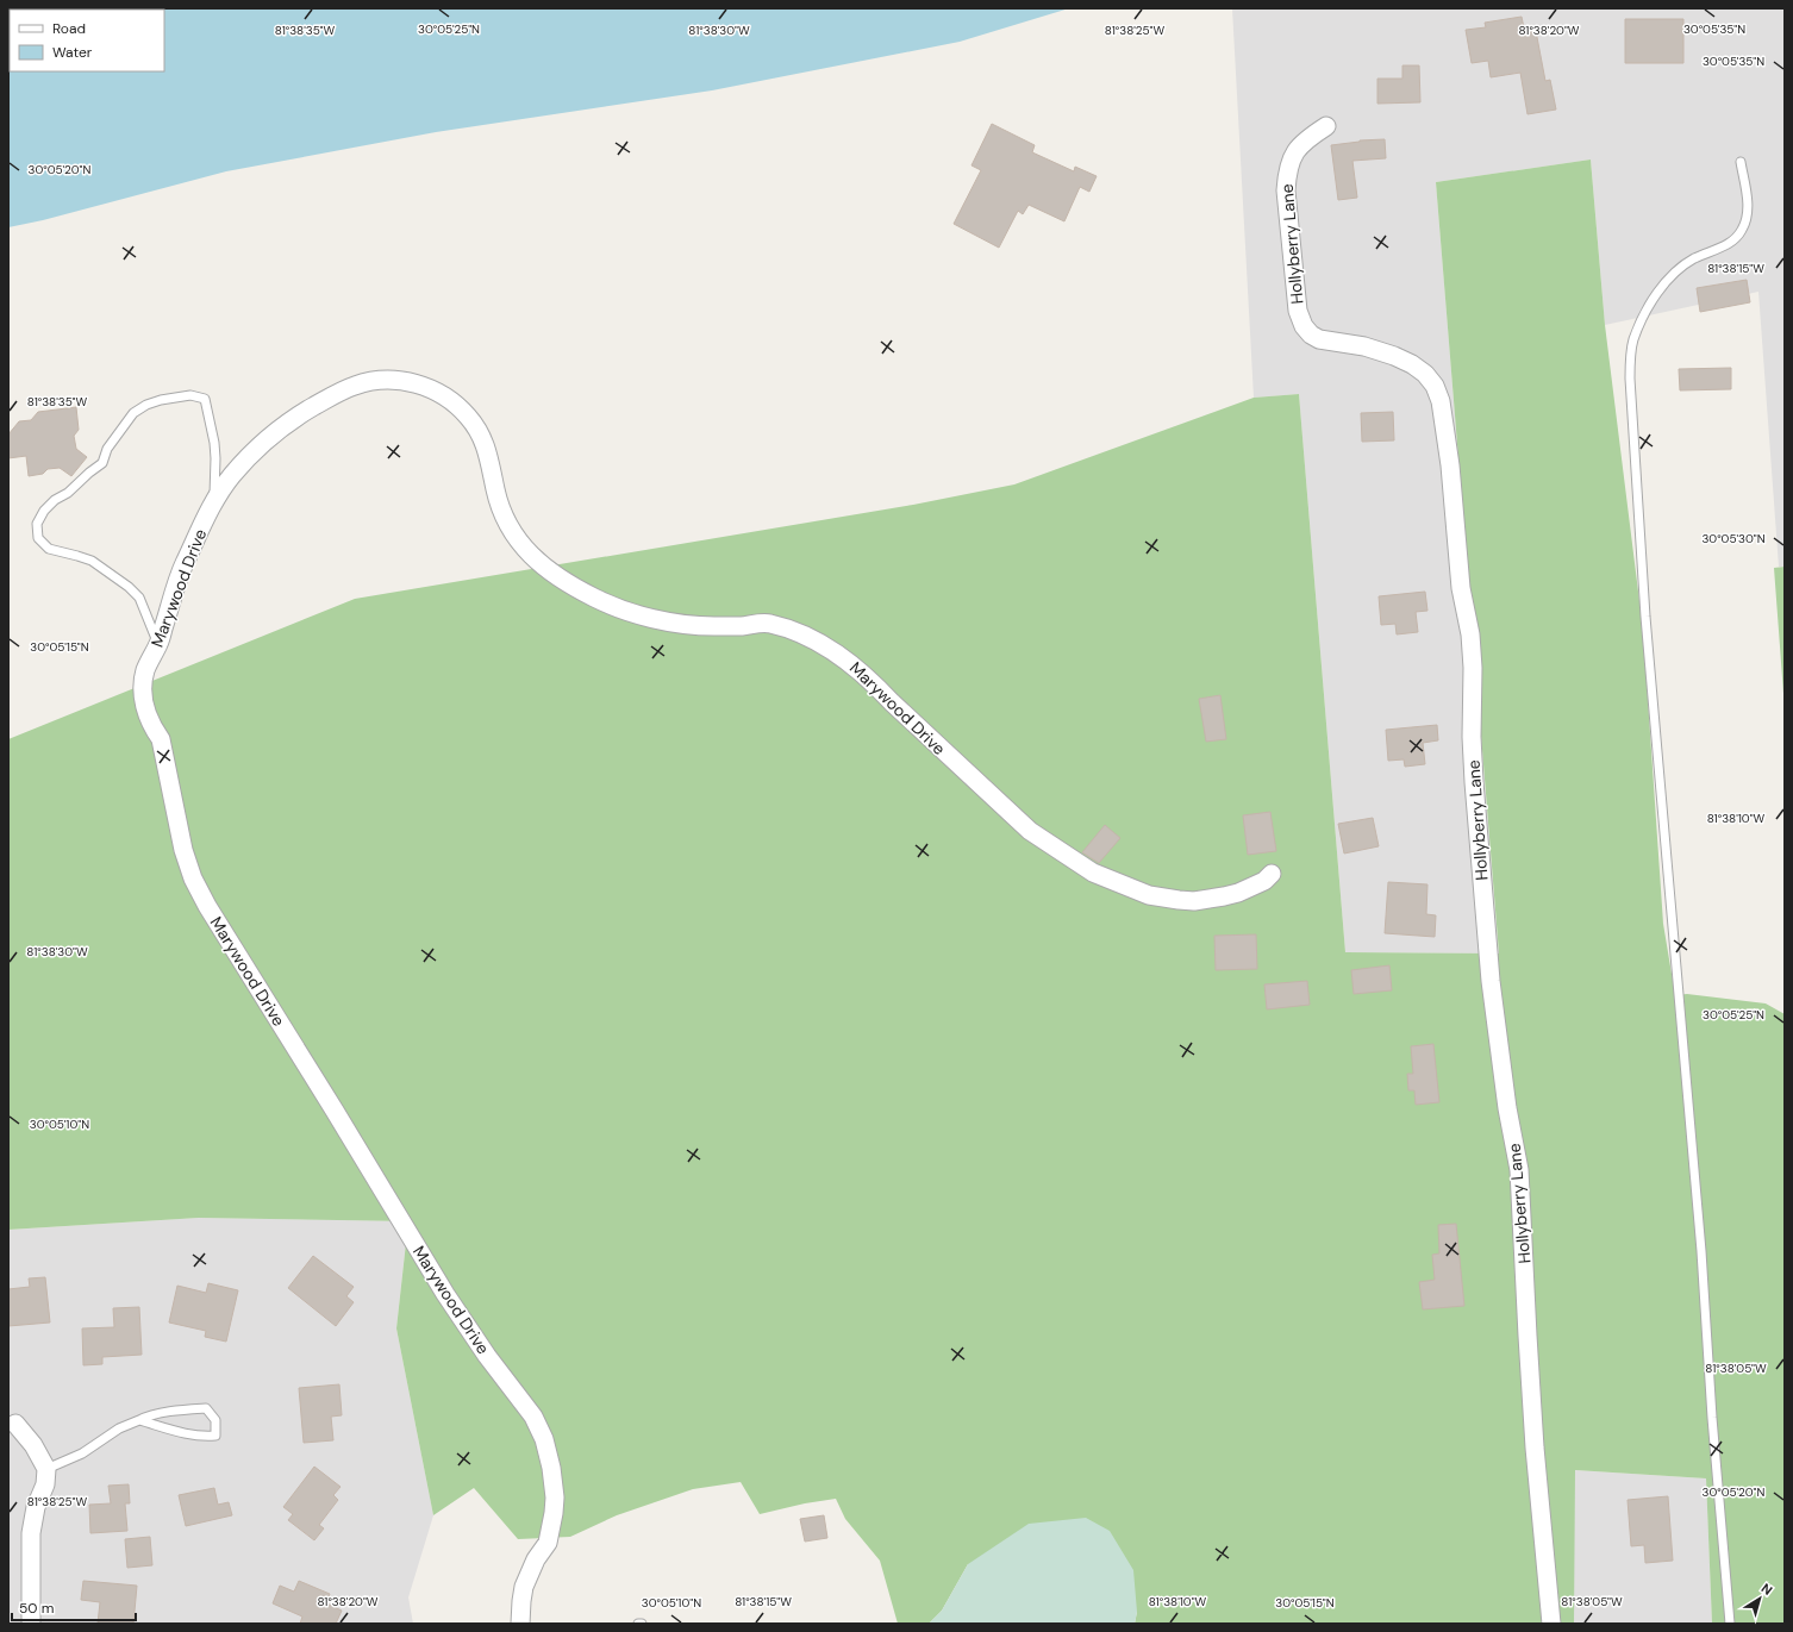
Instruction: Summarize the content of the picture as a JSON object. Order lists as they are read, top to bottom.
{
  "streets": {
    "street": ["Hollyberry Lane", "Marywood Drive"]
  },
  "legend": ["Road", "Water"],
  "scale_bar": "50 m",
  "north": "top right",
  "coordinates": [
    "30°05'35\"N",
    "30°05'25\"N",
    "81°38'35\"W",
    "81°38'30\"W",
    "81°38'25\"W",
    "81°38'20\"W",
    "30°05'20\"N",
    "81°38'15\"W",
    "30°05'30\"N",
    "30°05'15\"N",
    "81°38'10\"W",
    "30°05'10\"N",
    "81°38'05\"W"
  ]
}
